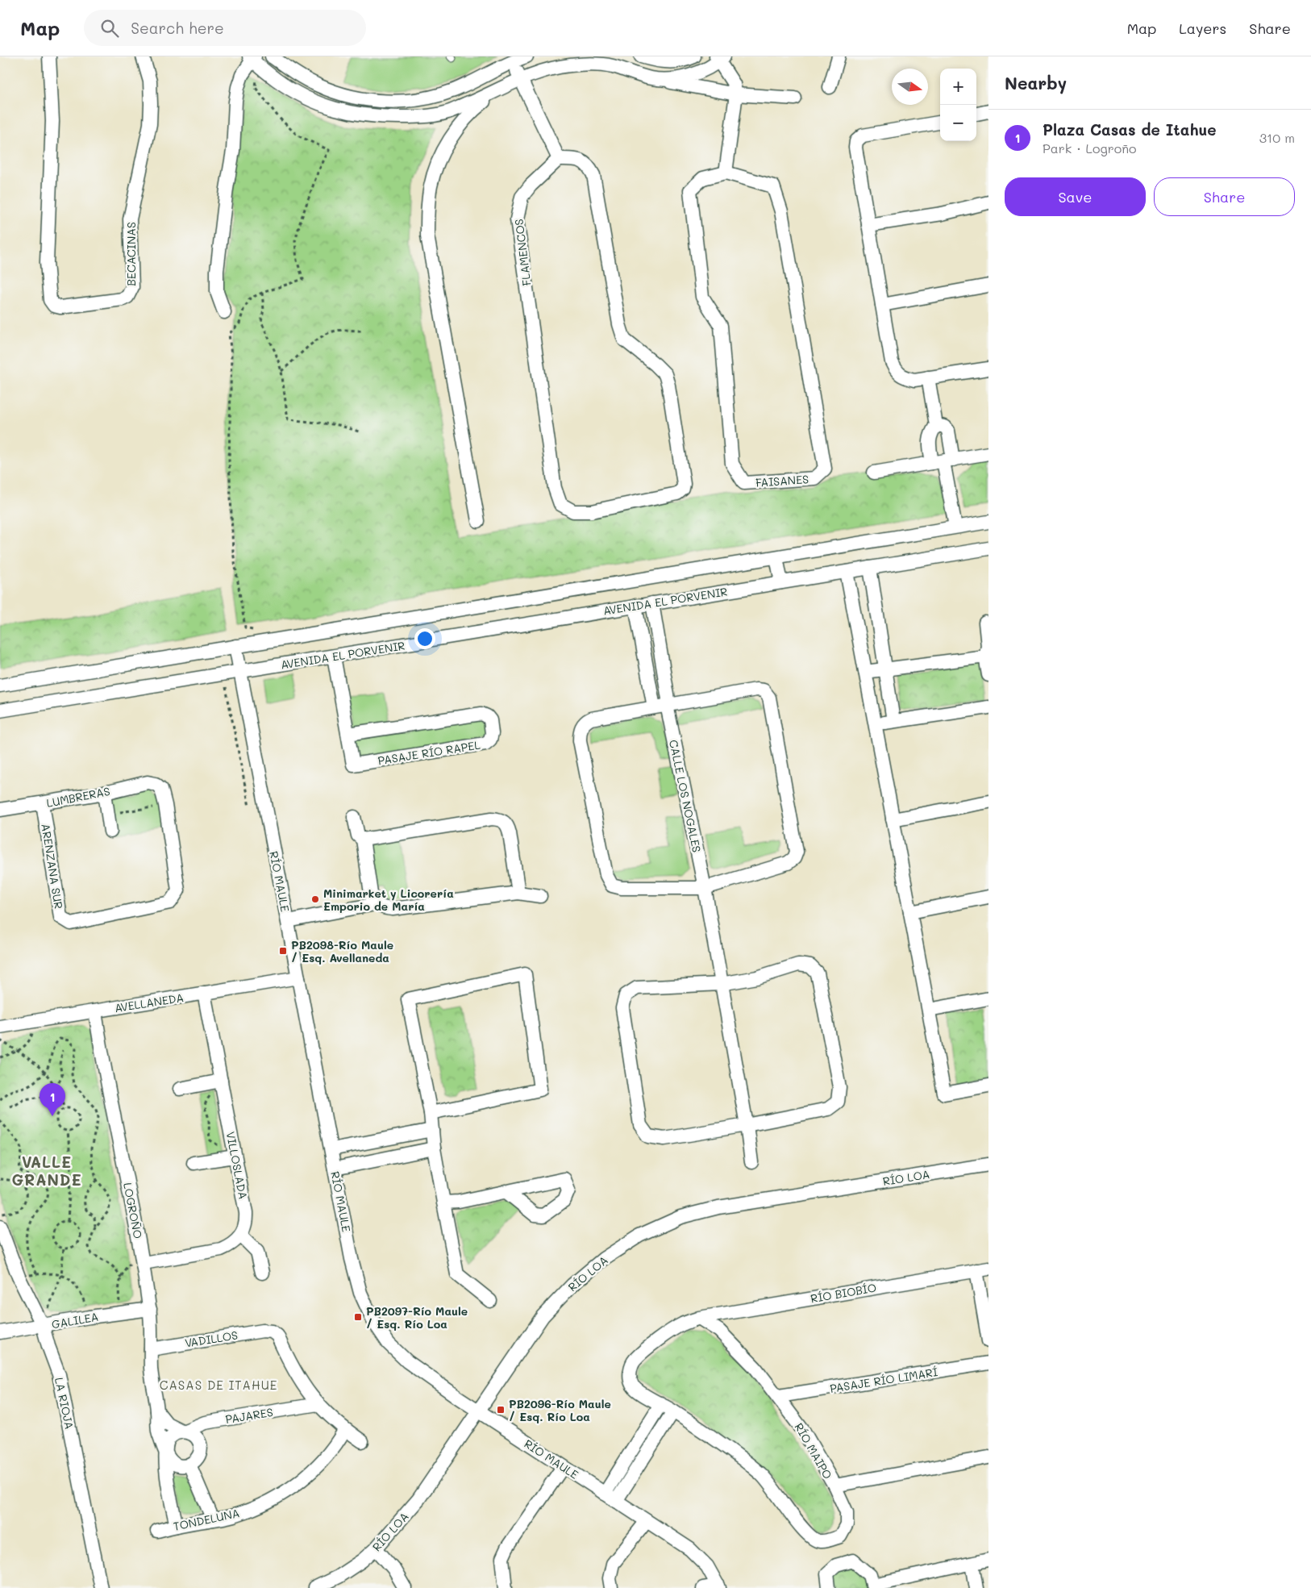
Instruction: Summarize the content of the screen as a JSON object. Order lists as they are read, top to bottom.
{
  "streets": {
    "street": [
      "FLAMENCOS",
      "BECACINAS",
      "FAISANES",
      "AVENIDA EL PORVENIR",
      "PASAJE RÍO RAPEL",
      "CALLE LOS NOGALES",
      "LUMBRERAS",
      "ARENZANA SUR",
      "RÍO MAULE",
      "AVELLANEDA",
      "VILLOSLADA",
      "RÍO LOA",
      "LOGROÑO",
      "RÍO BIOBÍO",
      "GALILEA",
      "VADILLOS",
      "PASAJE RÍO LIMARÍ",
      "LA RIOJA",
      "PAJARES",
      "RÍO MAIPO",
      "TONDELUNA"
    ]
  },
  "crossings": [
    ["AVENIDA EL PORVENIR", "CALLE LOS NOGALES"],
    ["AVENIDA EL PORVENIR", "RÍO MAULE"],
    ["LUMBRERAS", "ARENZANA SUR"],
    ["RÍO MAULE", "AVELLANEDA"],
    ["RÍO MAULE", "RÍO LOA"],
    ["AVELLANEDA", "VILLOSLADA"],
    ["AVELLANEDA", "LOGROÑO"],
    ["LOGROÑO", "GALILEA"],
    ["LOGROÑO", "VADILLOS"],
    ["LOGROÑO", "PAJARES"],
    ["LOGROÑO", "TONDELUNA"],
    ["RÍO BIOBÍO", "RÍO MAIPO"],
    ["GALILEA", "LA RIOJA"],
    ["VADILLOS", "PAJARES"],
    ["PASAJE RÍO LIMARÍ", "RÍO MAIPO"]
  ],
  "districts": ["VALLE GRANDE", "CASAS DE ITAHUE"],
  "places": {
    "other": ["Minimarket y Licorería Emporio de María"],
    "transit": ["PB2098-Río Maule / Esq. Avellaneda", "PB2097-Río Maule / Esq. Río Loa", "PB2096-Río Maule / Esq. Río Loa"]
  },
  "north": "right",
  "page": {
    "header": "Map",
    "search": "Search here",
    "nav": ["Map", "Layers", "Share"],
    "heading": "Nearby",
    "map_buttons": ["+", "−"],
    "list": [
      {
        "mark": "1",
        "name": "Plaza Casas de Itahue",
        "note": "Park · Logroño",
        "value": "310 m"
      }
    ],
    "buttons": ["Save", "Share"],
    "pins": "1"
  }
}
